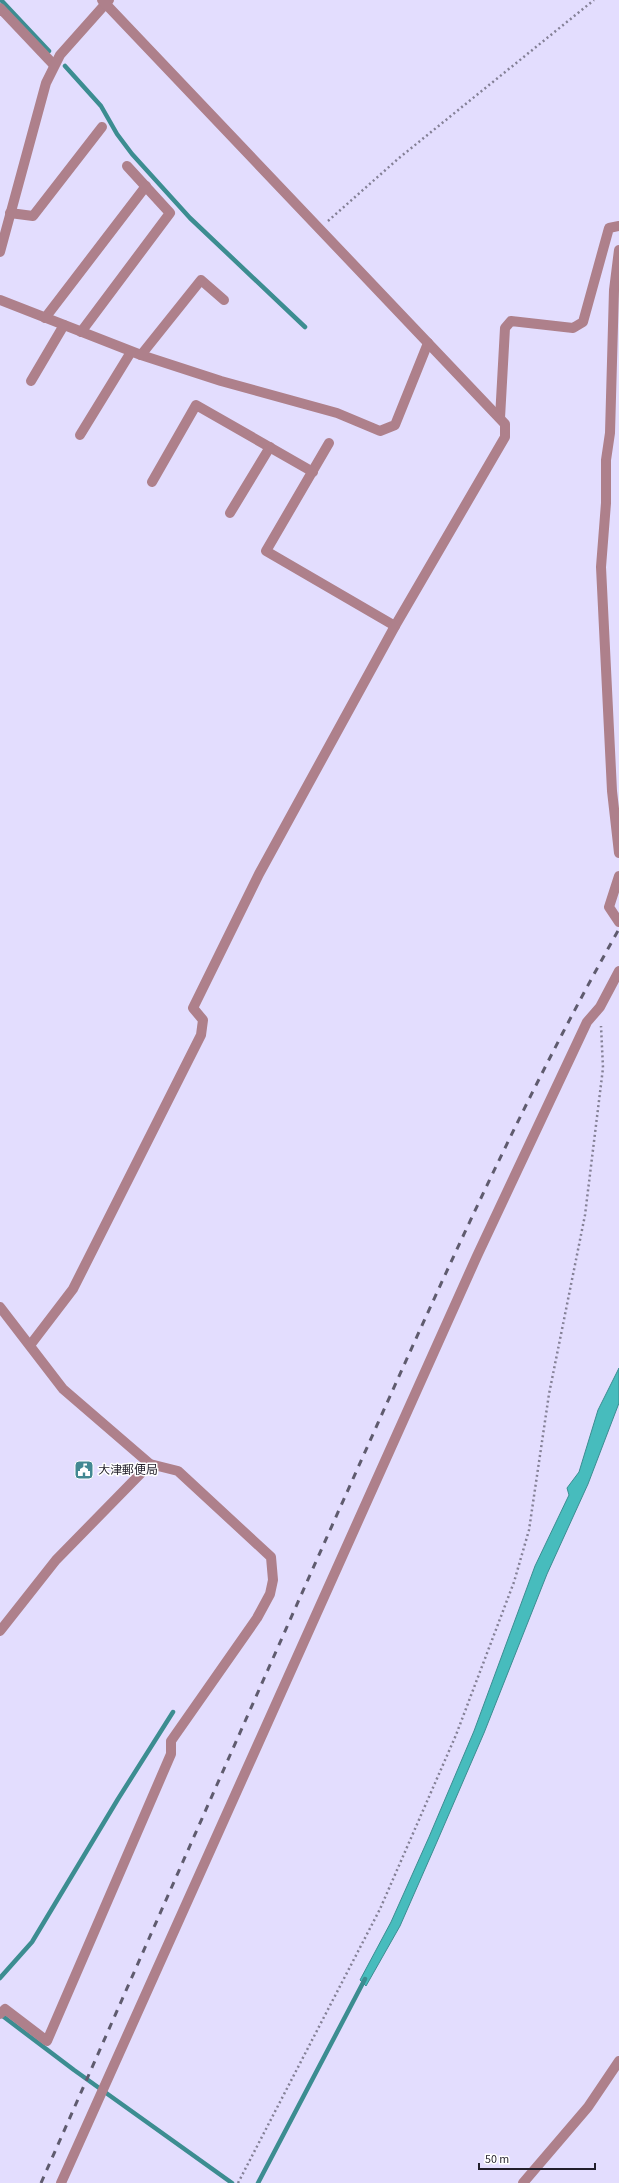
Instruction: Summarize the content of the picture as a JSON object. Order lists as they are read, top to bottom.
{
  "places": {
    "public building": ["大津郵便局"]
  },
  "scale_bar": "50 m"
}
